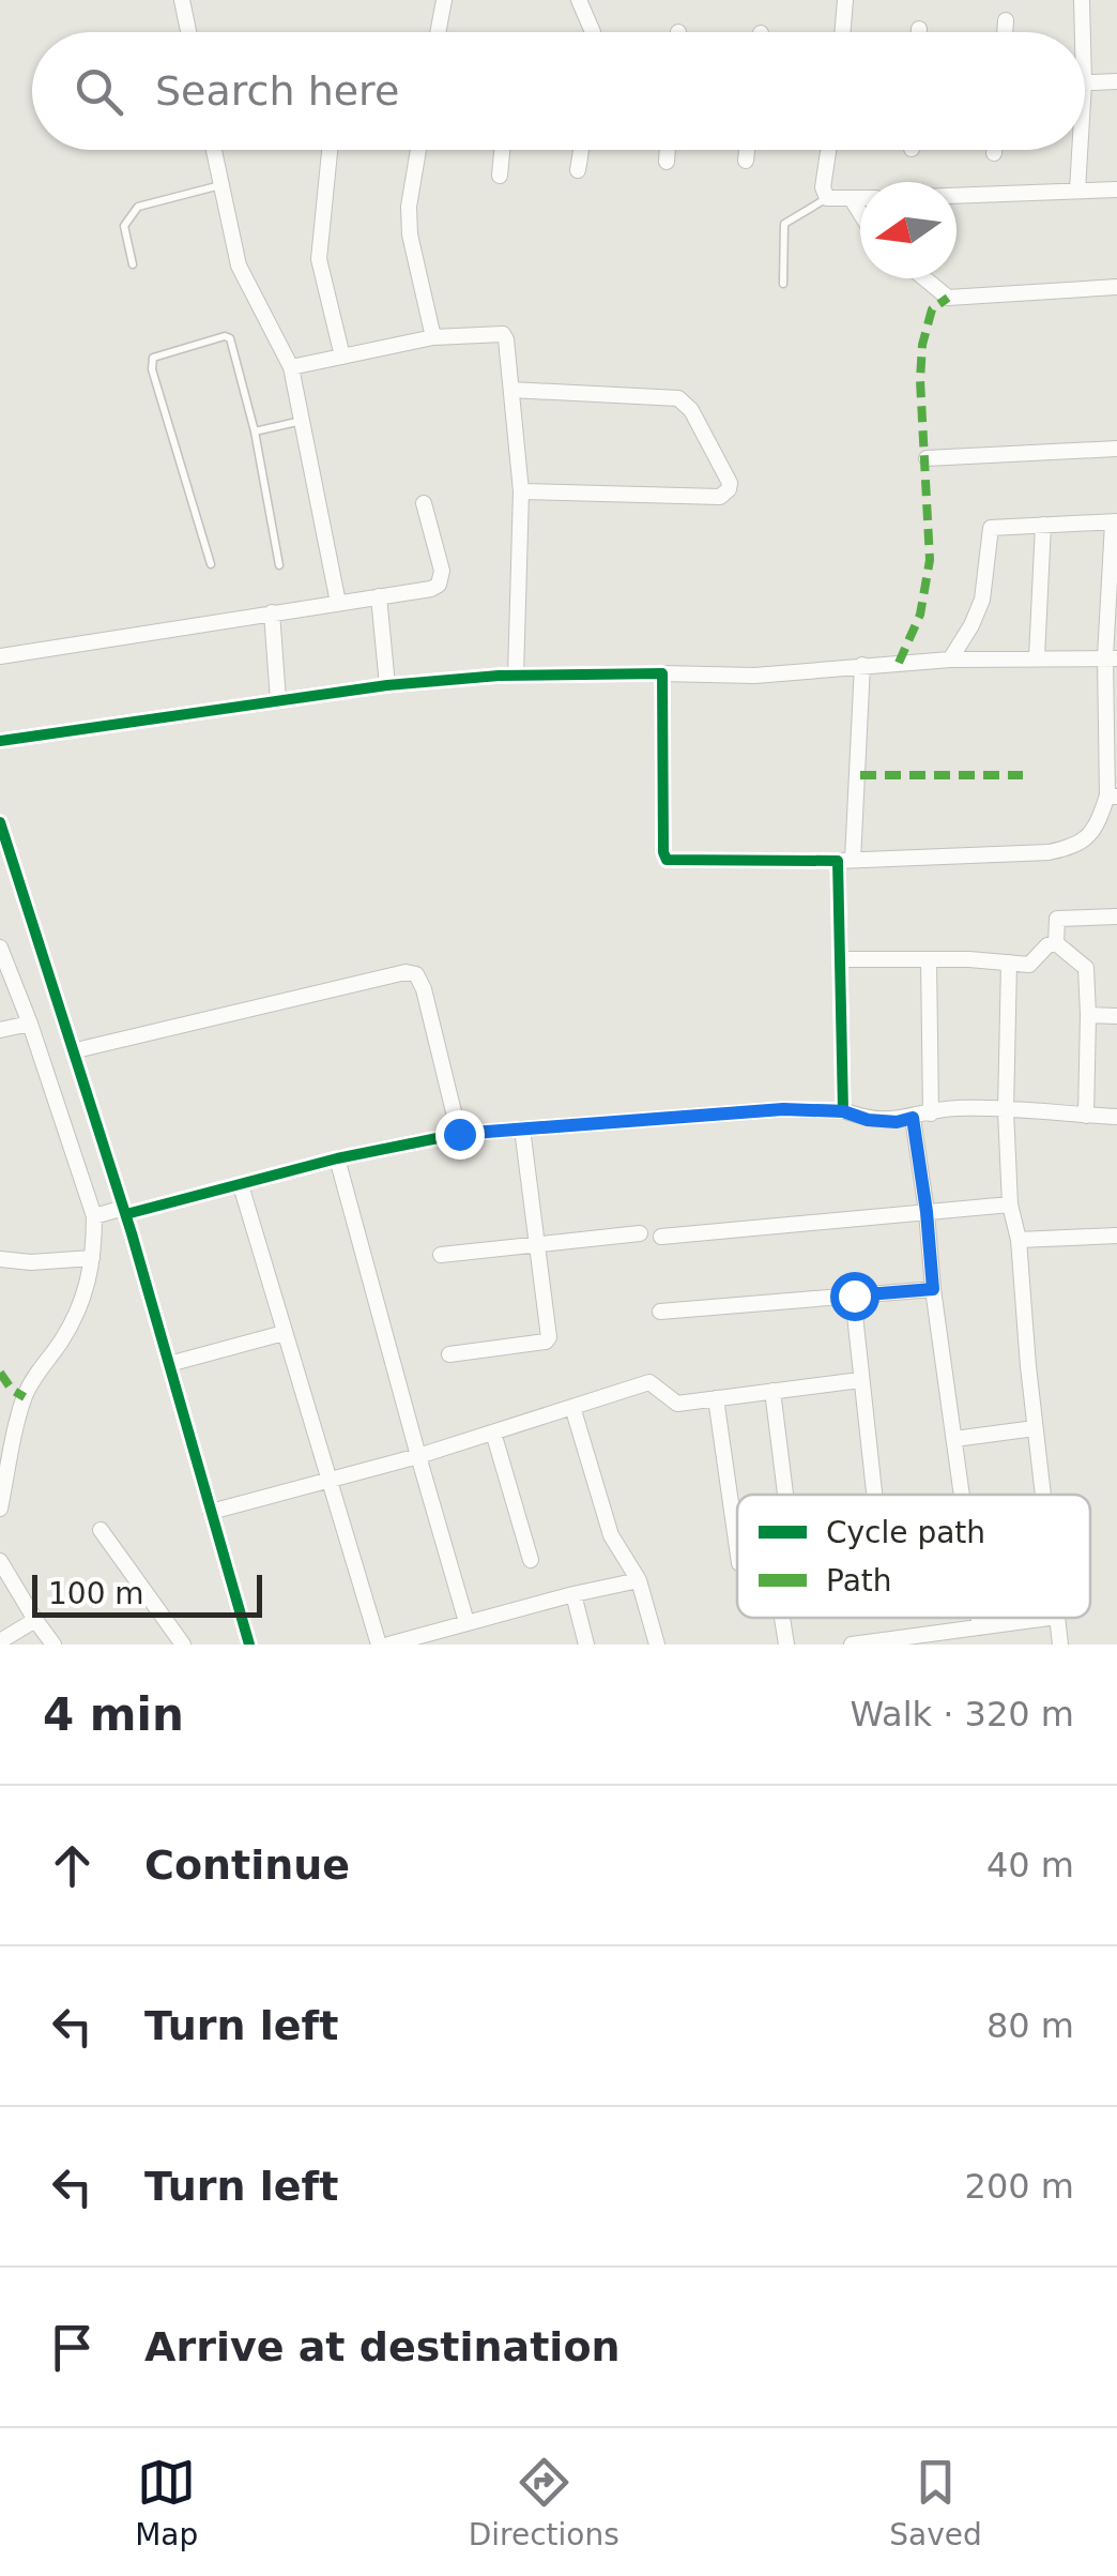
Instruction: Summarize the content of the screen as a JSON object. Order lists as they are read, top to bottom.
{
  "legend": ["Cycle path", "Path"],
  "scale_bar": "100 m",
  "north": "left",
  "page": {
    "search": "Search here",
    "scale": "100 m",
    "heading": ["4 min", "Walk · 320 m"],
    "list": [
      ["Continue", "40 m"],
      ["Turn left", "80 m"],
      ["Turn left", "200 m"],
      "Arrive at destination"
    ],
    "nav": ["Map", "Directions", "Saved"]
  }
}
